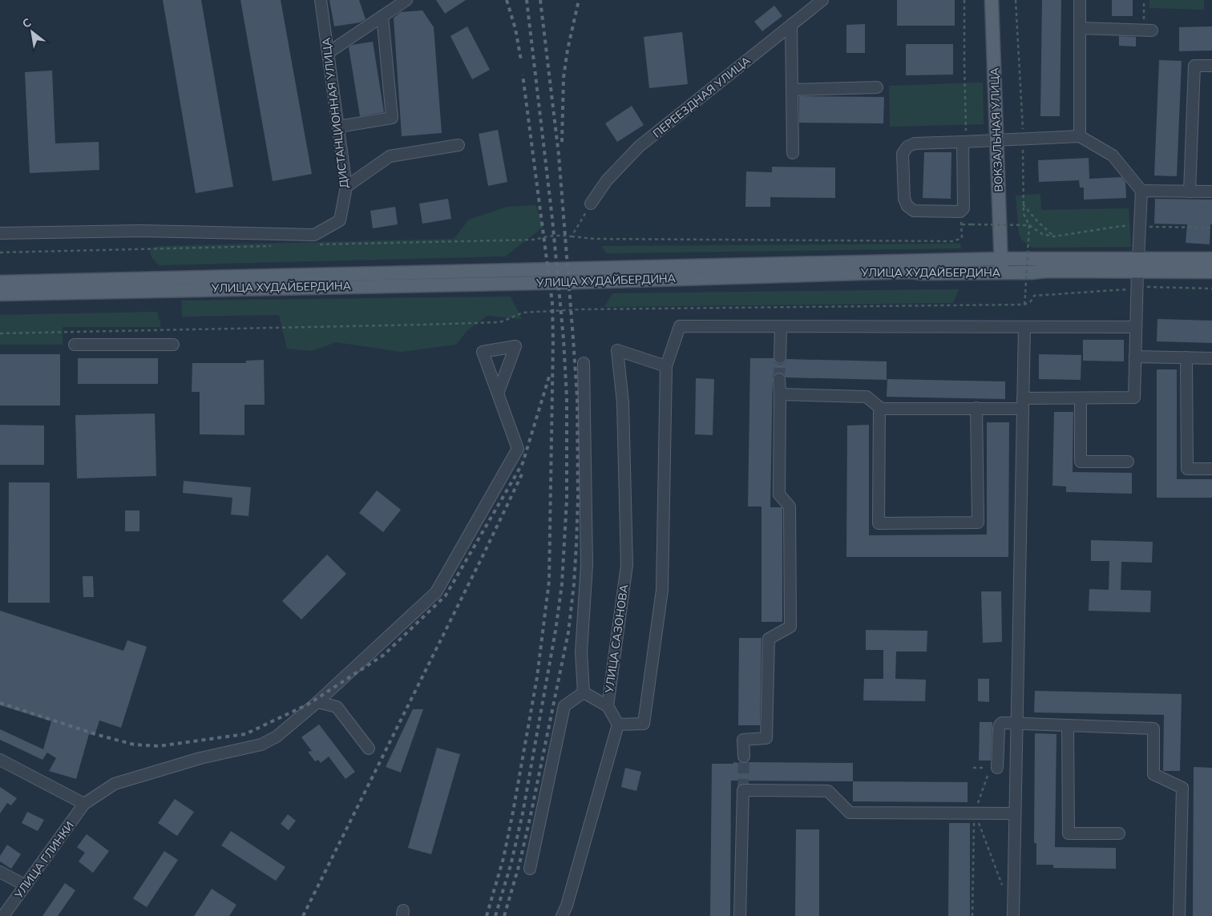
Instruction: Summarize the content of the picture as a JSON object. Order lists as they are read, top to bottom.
{
  "streets": {
    "main road": ["ВОКЗАЛЬНАЯ УЛИЦА", "УЛИЦА ХУДАЙБЕРДИНА"],
    "street": [
      "ПЕРЕЕЗДНАЯ УЛИЦА",
      "ДИСТАНЦИОННАЯ УЛИЦА",
      "УЛИЦА САЗОНОВА",
      "УЛИЦА ГЛИНКИ"
    ]
  },
  "crossings": [
    ["ВОКЗАЛЬНАЯ УЛИЦА", "УЛИЦА ХУДАЙБЕРДИНА"]
  ],
  "north": "top left"
}
